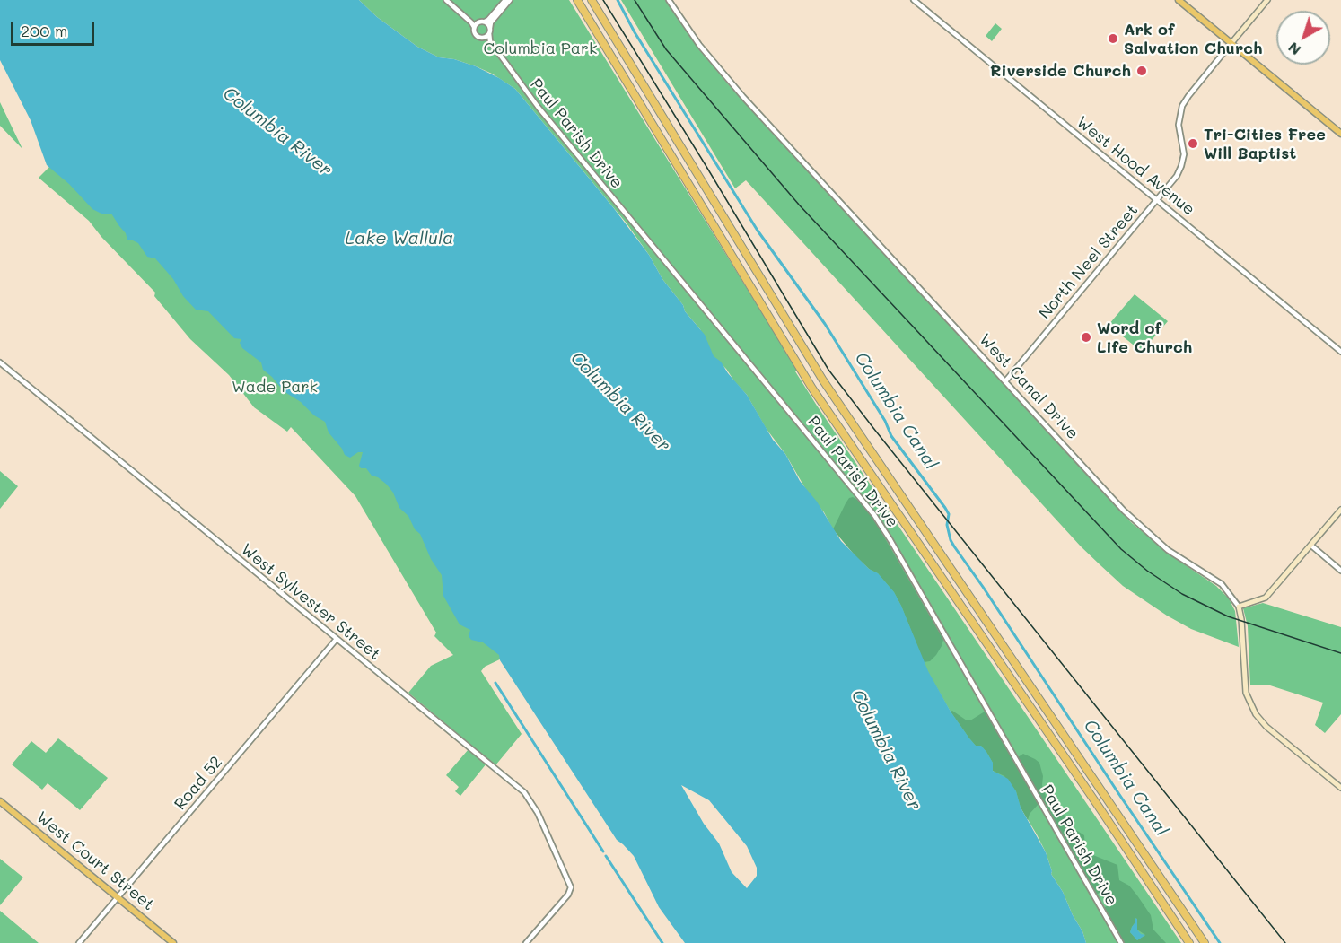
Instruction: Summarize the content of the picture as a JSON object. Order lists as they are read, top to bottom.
{
  "streets": {
    "main road": ["West Canal Drive", "West Court Street"],
    "street": [
      "Paul Parish Drive",
      "West Hood Avenue",
      "North Neel Street",
      "West Sylvester Street",
      "Road 52"
    ]
  },
  "crossings": [
    ["West Hood Avenue", "North Neel Street"],
    ["North Neel Street", "West Canal Drive"],
    ["West Sylvester Street", "Road 52"],
    ["Road 52", "West Court Street"]
  ],
  "water": ["Columbia River", "Lake Wallula", "Columbia Canal"],
  "parks": ["Columbia Park", "Wade Park"],
  "places": [
    "Ark of Salvation Church",
    "Riverside Church",
    "Tri-Cities Free Will Baptist",
    "Word of Life Church"
  ],
  "scale_bar": "200 m",
  "north": "bottom left"
}
